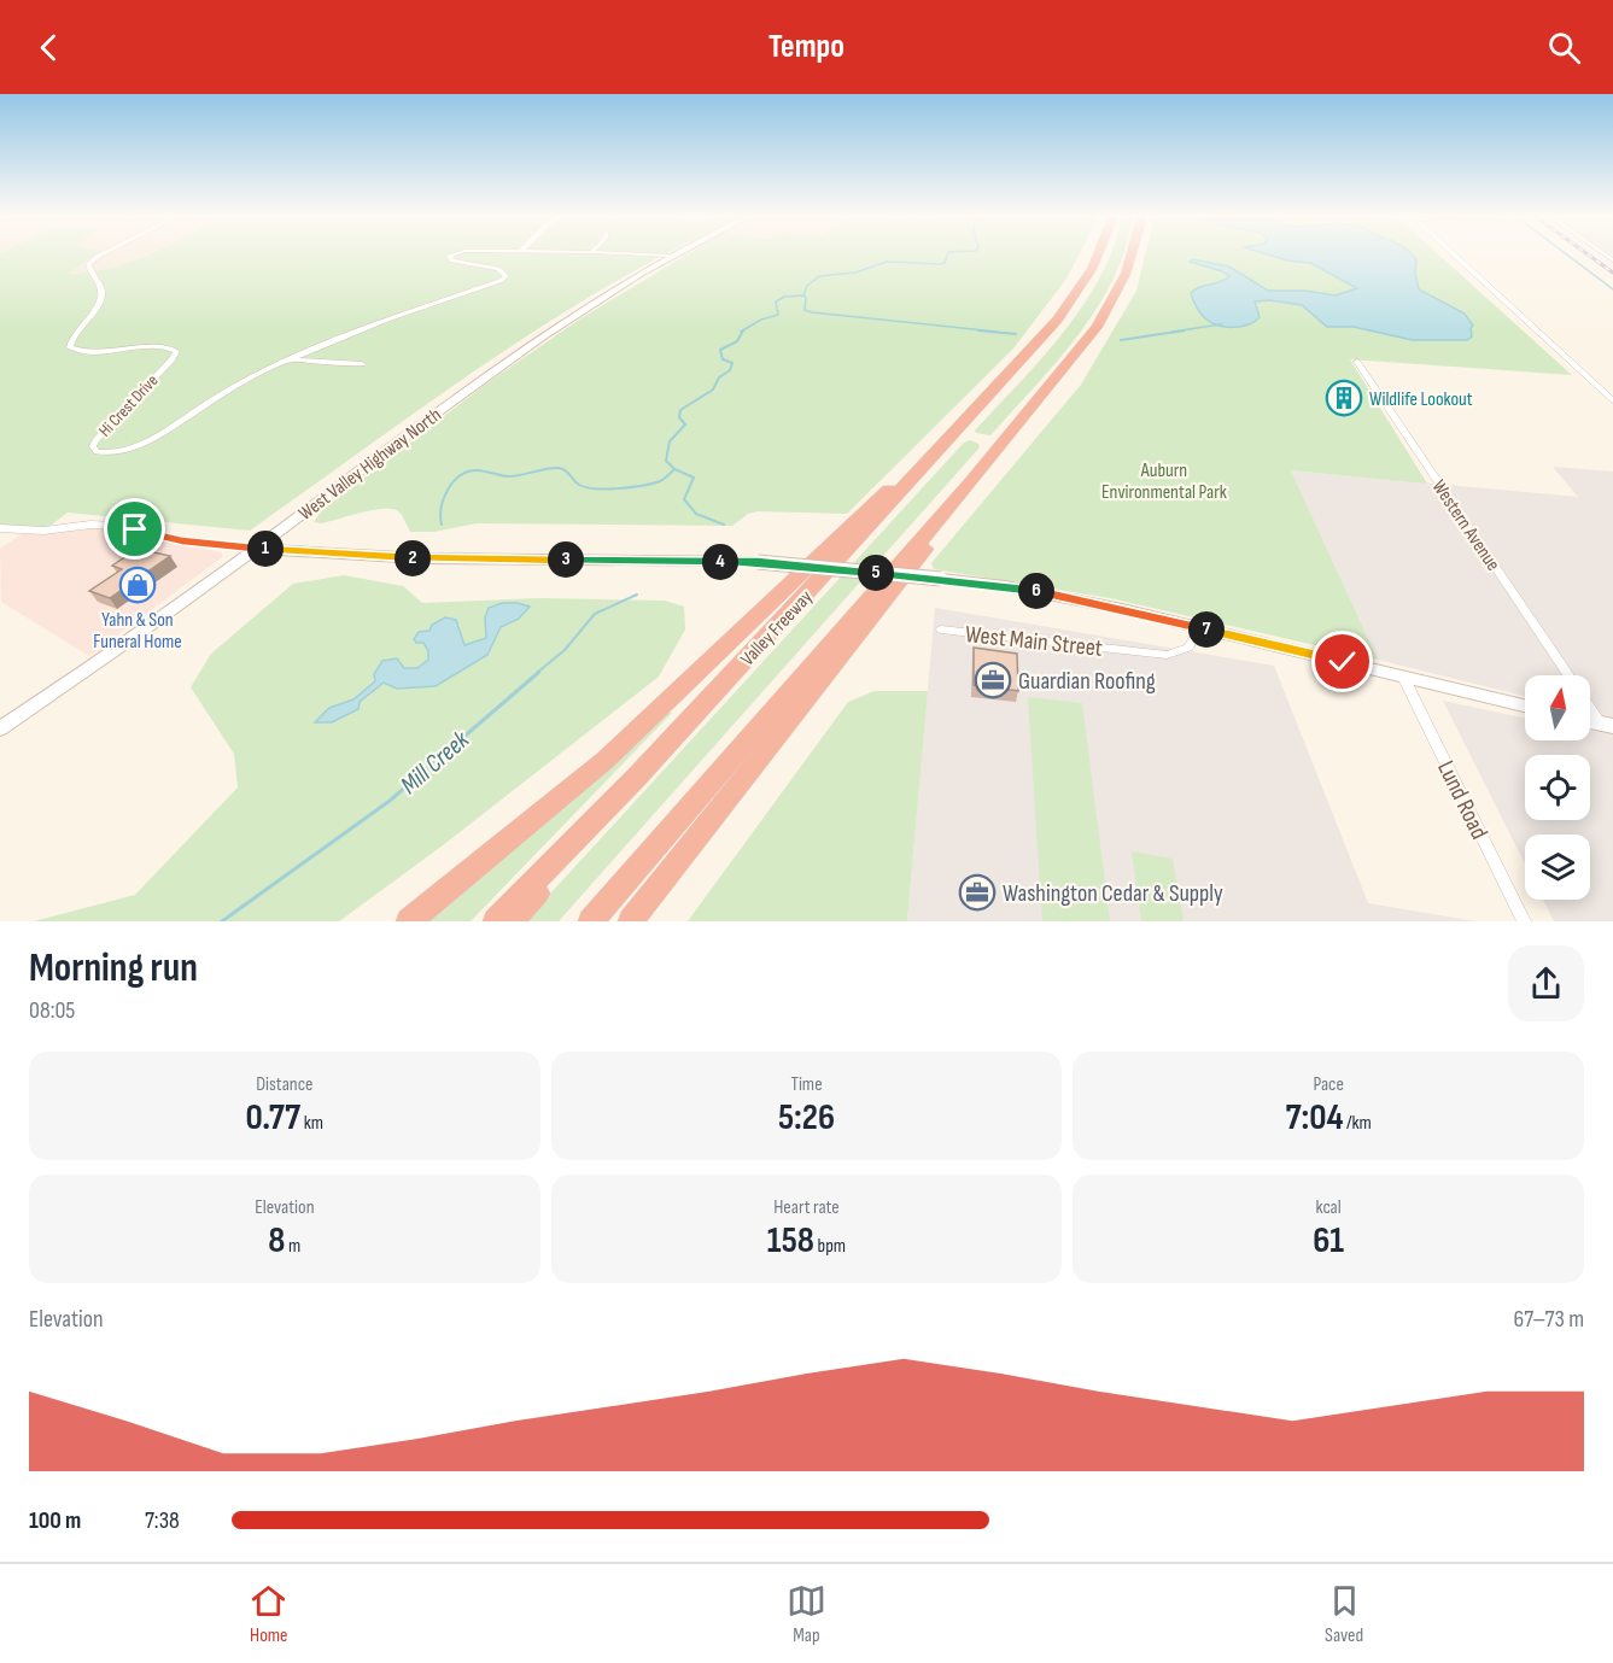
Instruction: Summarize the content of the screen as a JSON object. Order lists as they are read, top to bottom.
{
  "streets": {
    "highway": ["Valley Freeway"],
    "main road": ["West Valley Highway North"],
    "street": [
      "Hi Crest Drive",
      "Western Avenue",
      "West Main Street",
      "Lund Road"
    ]
  },
  "water": ["Mill Creek"],
  "parks": ["Auburn Environmental Park"],
  "places": {
    "building": ["Wildlife Lookout"],
    "shop": ["Yahn & Son Funeral Home"],
    "office": ["Guardian Roofing", "Washington Cedar & Supply"]
  },
  "north": "top",
  "page": {
    "header": "Tempo",
    "pins": [
      "1",
      "2",
      "3",
      "4",
      "5",
      "6",
      "7"
    ],
    "heading": ["Morning run", "08:05"],
    "stats": [
      ["Distance", "0.77 km"],
      ["Time", "5:26"],
      ["Pace", "7:04 /km"],
      ["Elevation", "8 m"],
      ["Heart rate", "158 bpm"],
      ["kcal", "61"]
    ],
    "chart": ["Elevation", "67–73 m"],
    "list": [
      {
        "name": "100 m",
        "note": "7:38"
      }
    ],
    "tabs": ["Home", "Map", "Saved"]
  }
}
